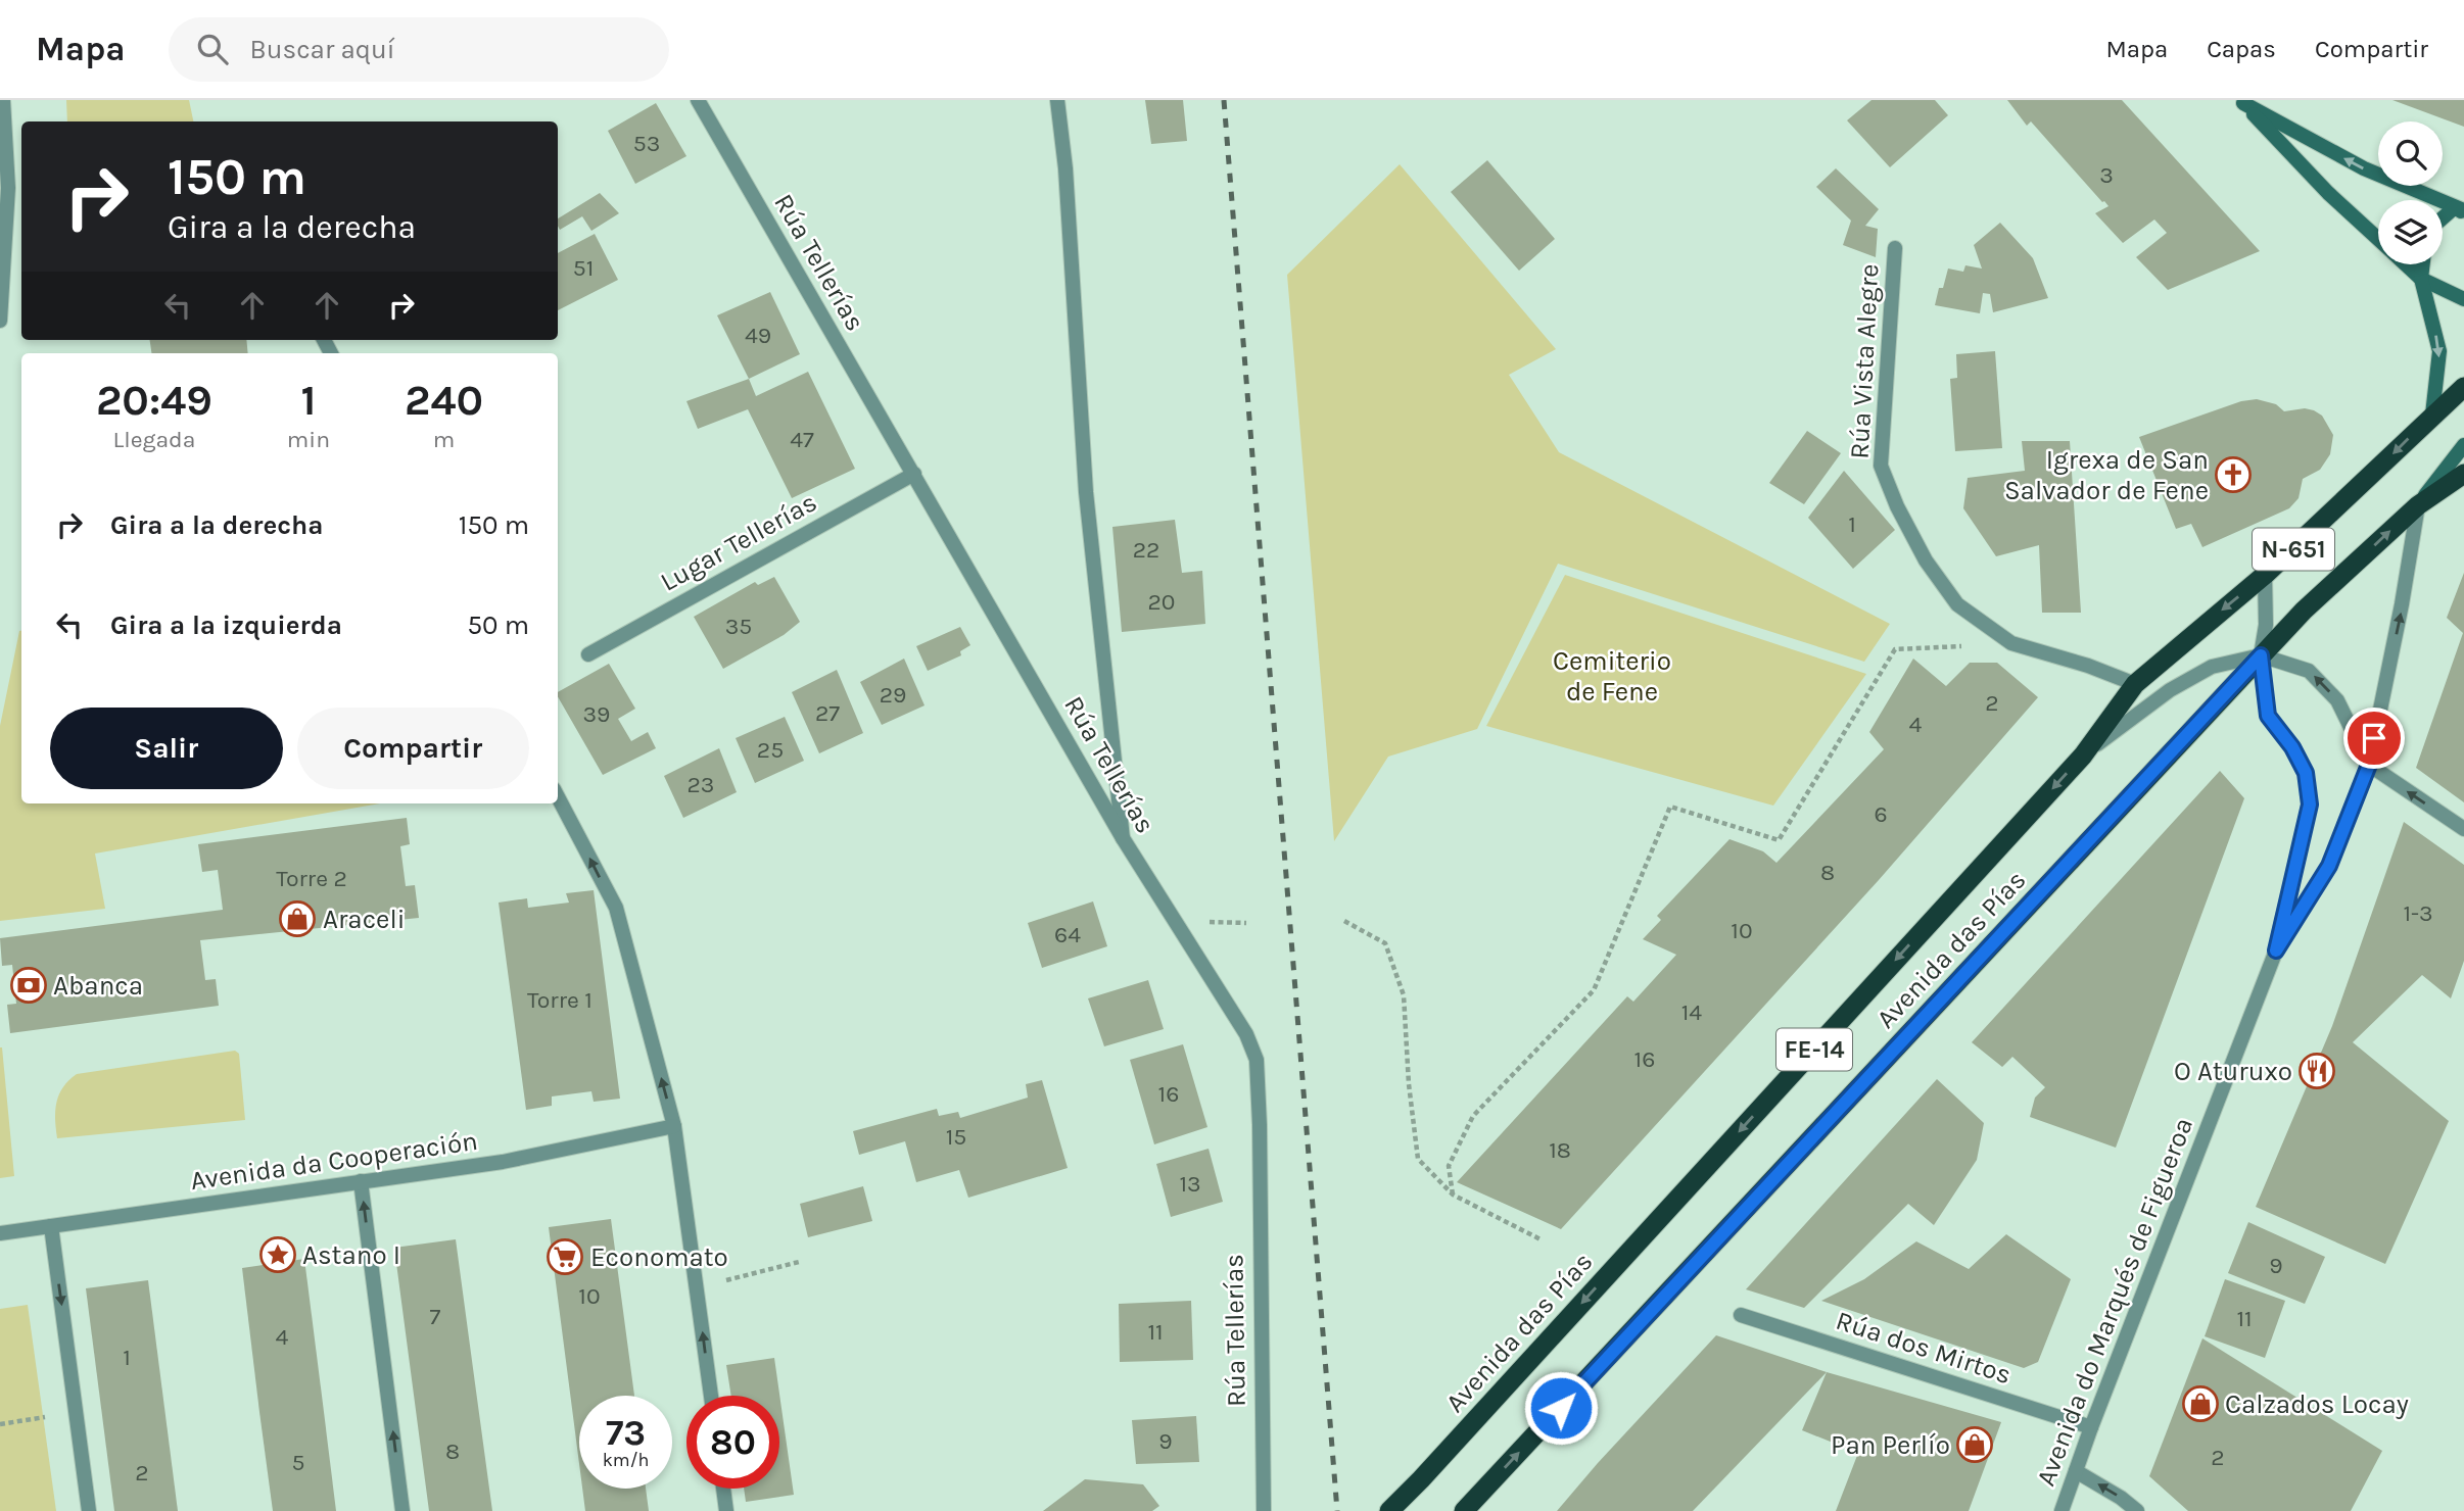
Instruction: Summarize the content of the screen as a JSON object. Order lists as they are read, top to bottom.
{
  "streets": {
    "highway": ["N-651", "Avenida das Pías", "FE-14"],
    "street": [
      "Rúa Tellerías",
      "Rúa Vista Alegre",
      "Lugar Tellerías",
      "Avenida da Cooperación",
      "Avenida do Marqués de Figueroa",
      "Rúa dos Mirtos"
    ]
  },
  "crossings": [
    ["Rúa Tellerías", "Lugar Tellerías"],
    ["Rúa Vista Alegre", "Avenida das Pías"],
    ["N-651", "Avenida das Pías"],
    ["Avenida das Pías", "Avenida do Marqués de Figueroa"],
    ["Avenida do Marqués de Figueroa", "Rúa dos Mirtos"]
  ],
  "parks": ["Cemiterio de Fene"],
  "places": {
    "church": ["Igrexa de San Salvador de Fene"],
    "shop": ["Araceli", "Calzados Locay", "Pan Perlío"],
    "bank": ["Abanca"],
    "restaurant": ["O Aturuxo"],
    "place": ["Astano I"],
    "supermarket": ["Economato"]
  },
  "house_numbers": [
    "53",
    "3",
    "51",
    "49",
    "47",
    "1",
    "22",
    "20",
    "35",
    "29",
    "2",
    "27",
    "39",
    "4",
    "25",
    "23",
    "6",
    "8",
    "Torre 2",
    "1-3",
    "10",
    "64",
    "Torre 1",
    "14",
    "16",
    "16",
    "15",
    "18",
    "13",
    "9",
    "10",
    "7",
    "11",
    "11",
    "4",
    "1",
    "9",
    "8",
    "2",
    "5",
    "2"
  ],
  "page": {
    "header": "Mapa",
    "search": "Buscar aquí",
    "nav": ["Mapa", "Capas", "Compartir"],
    "turn": ["150 m", "Gira a la derecha"],
    "eta": [
      "20:49",
      "Llegada",
      "1",
      "min",
      "240",
      "m"
    ],
    "list": [
      {
        "name": "Gira a la derecha",
        "value": "150 m"
      },
      {
        "name": "Gira a la izquierda",
        "value": "50 m"
      }
    ],
    "buttons": ["Salir", "Compartir"],
    "speed": "73 km/h",
    "limit": "80"
  }
}
